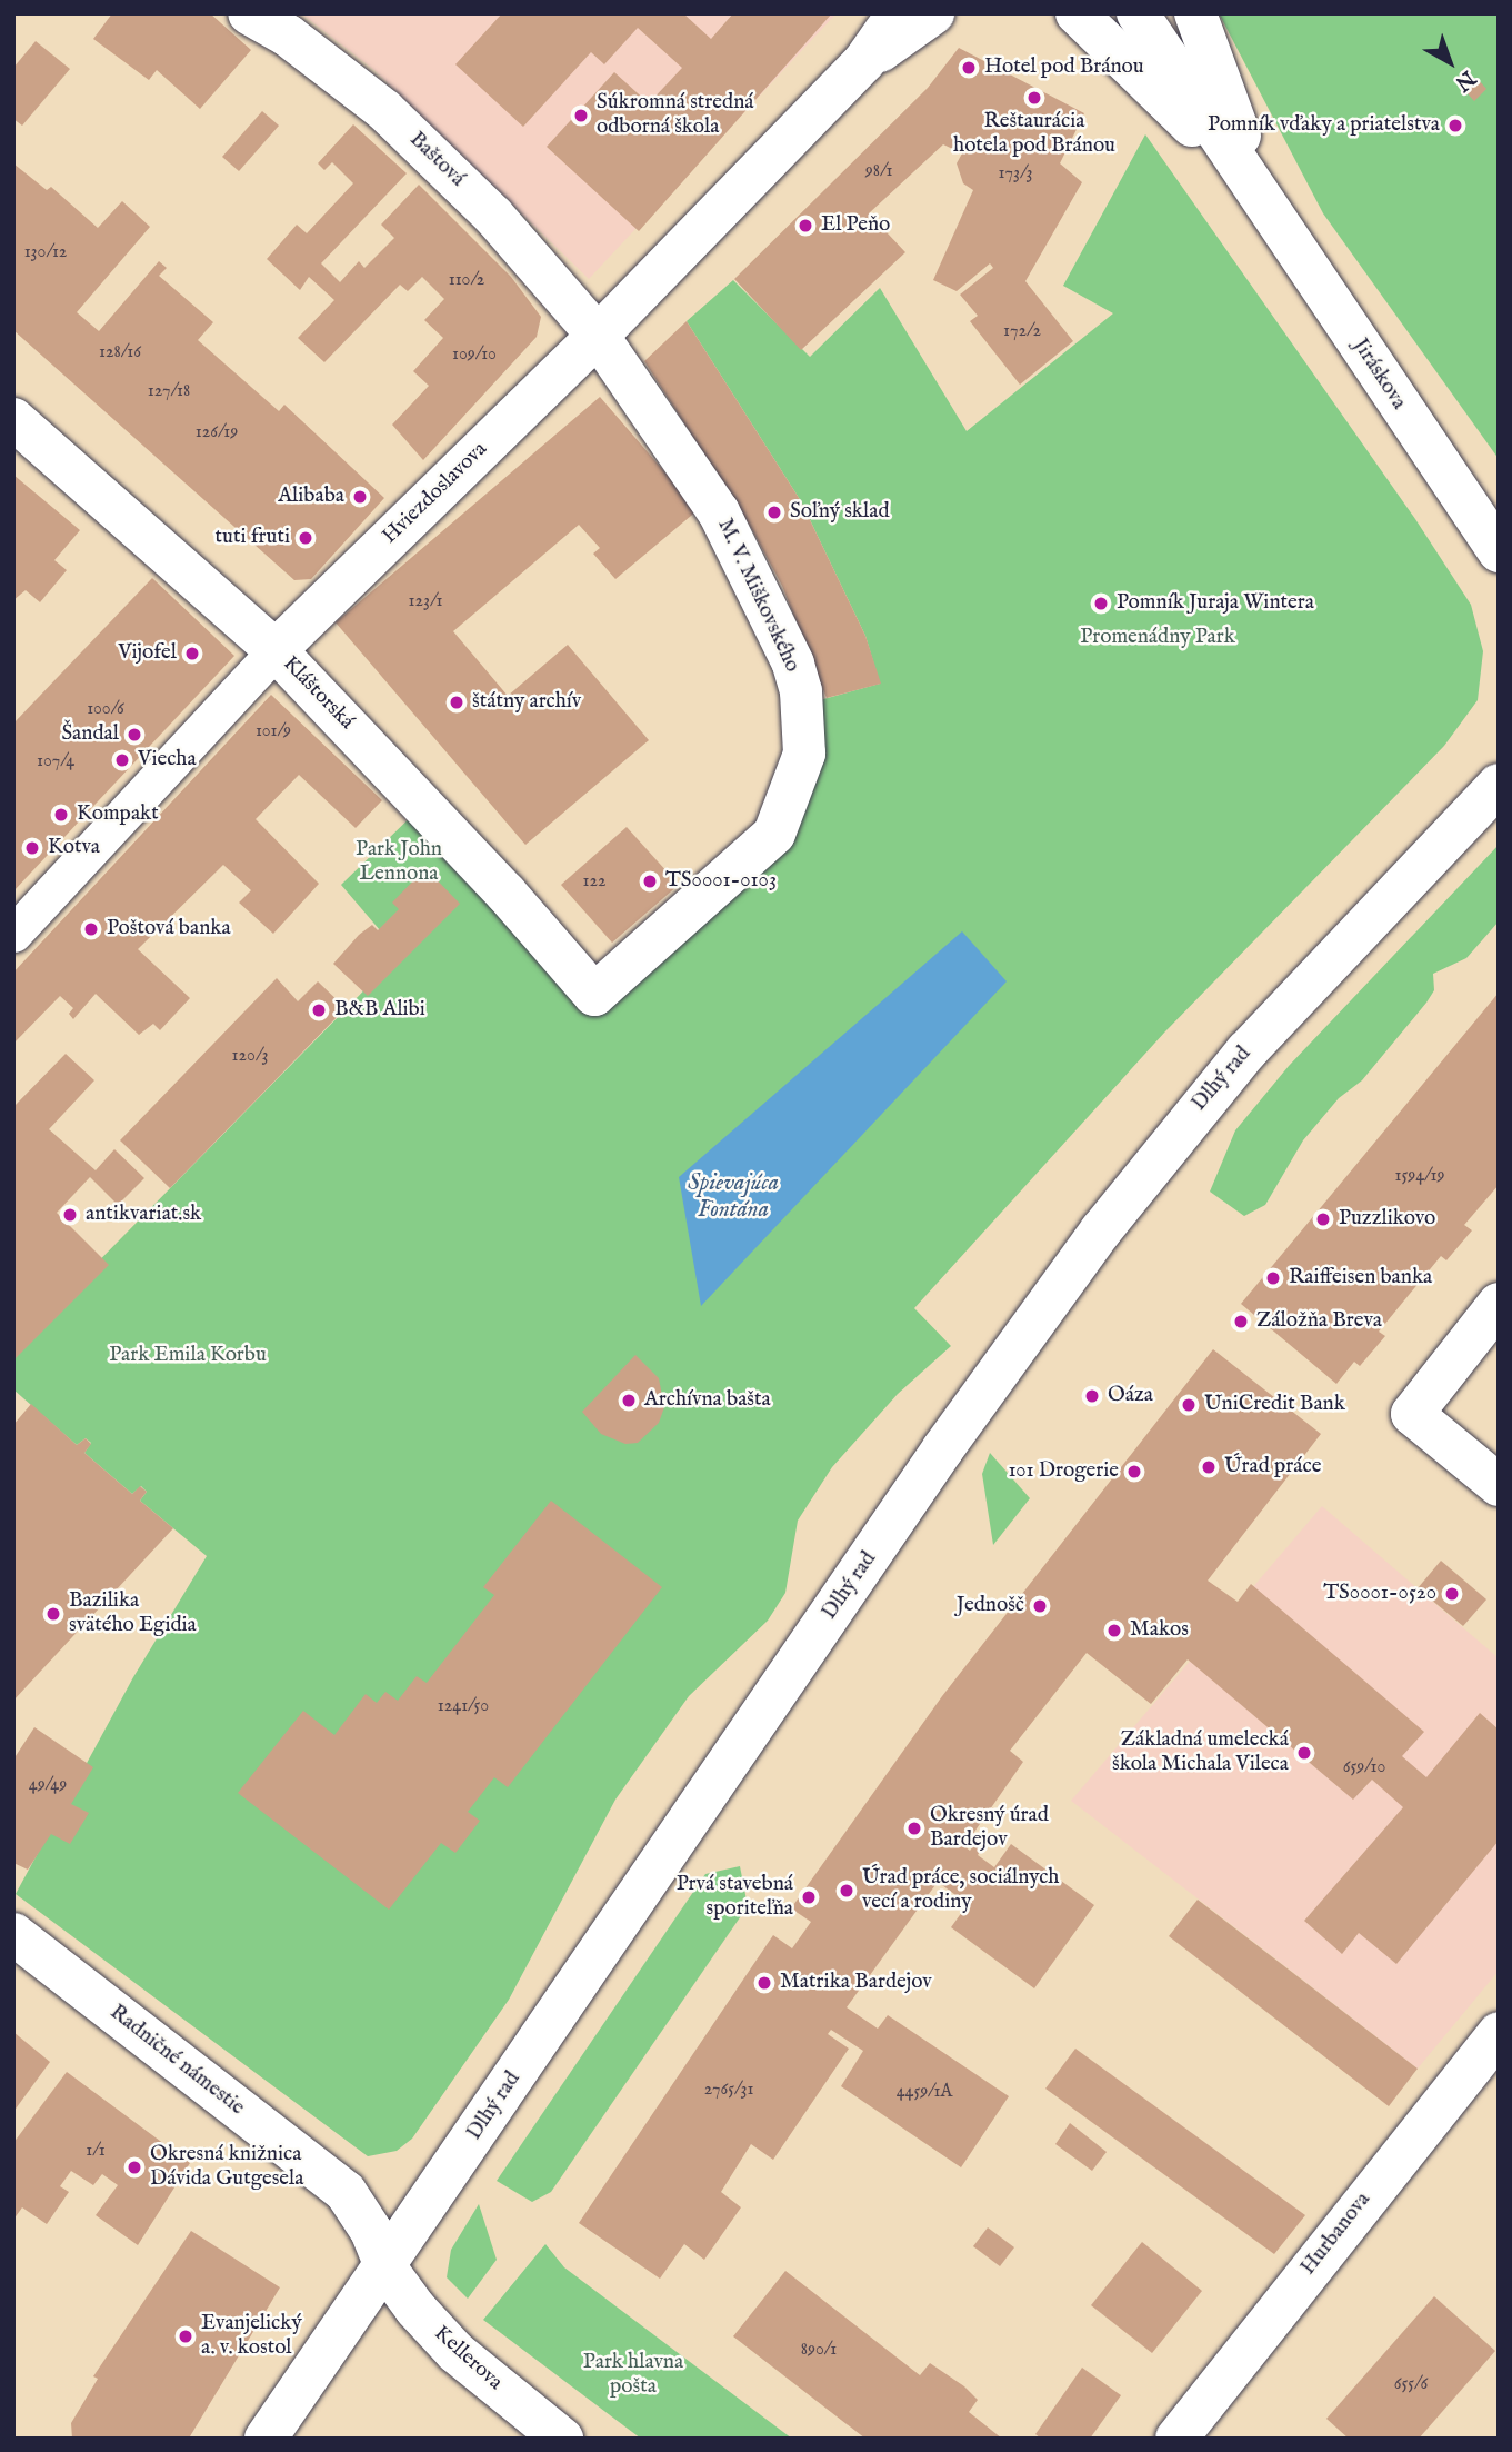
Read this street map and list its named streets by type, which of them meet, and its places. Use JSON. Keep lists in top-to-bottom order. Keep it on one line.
{"streets":{"street":["Baštová","Jiráskova","Hviezdoslavova","M. V. Miškovského","Kláštorská","Dlhý rad","Radničné námestie","Hurbanova","Kellerova"]},"crossings":[["Baštová","Hviezdoslavova"],["Baštová","M. V. Miškovského"],["Hviezdoslavova","M. V. Miškovského"],["Hviezdoslavova","Kláštorská"],["M. V. Miškovského","Kláštorská"],["Dlhý rad","Radničné námestie"],["Dlhý rad","Kellerova"],["Radničné námestie","Kellerova"]],"water":["Spievajúca Fontána"],"parks":["Promenádny Park","Park John Lennona","Park Emila Korbu","Park hlavna pošta"],"places":["Hotel pod Bránou","Reštaurácia hotela pod Bránou","Súkromná stredná odborná škola","Pomník vďaky a priatelstva","El Peňo","Alibaba","Soľný sklad","tuti fruti","Pomník Juraja Wintera","Vijofel","štátny archív","Šandal","Viecha","Kompakt","Kotva","TS0001-0103","Poštová banka","B&B Alibi","antikvariat.sk","Puzzlikovo","Raiffeisen banka","Záložňa Breva","Oáza","Archívna bašta","UniCredit Bank","Úrad práce","101 Drogerie","TS0001-0520","Jednošč","Bazilika svätého Egidia","Makos","Základná umelecká škola Michala Vileca","Okresný úrad Bardejov","Úrad práce, sociálnych vecí a rodiny","Prvá stavebná sporiteľňa","Matrika Bardejov","Okresná knižnica Dávida Gutgesela","Evanjelický a. v. kostol"],"house_numbers":["98/1","173/3","130/12","110/2","172/2","128/16","109/10","127/18","126/19","123/1","100/6","101/9","107/4","122","120/3","1594/19","1241/50","659/10","49/49","2765/31","4459/1A","1/1","890/1","655/6"],"north":"bottom right"}
